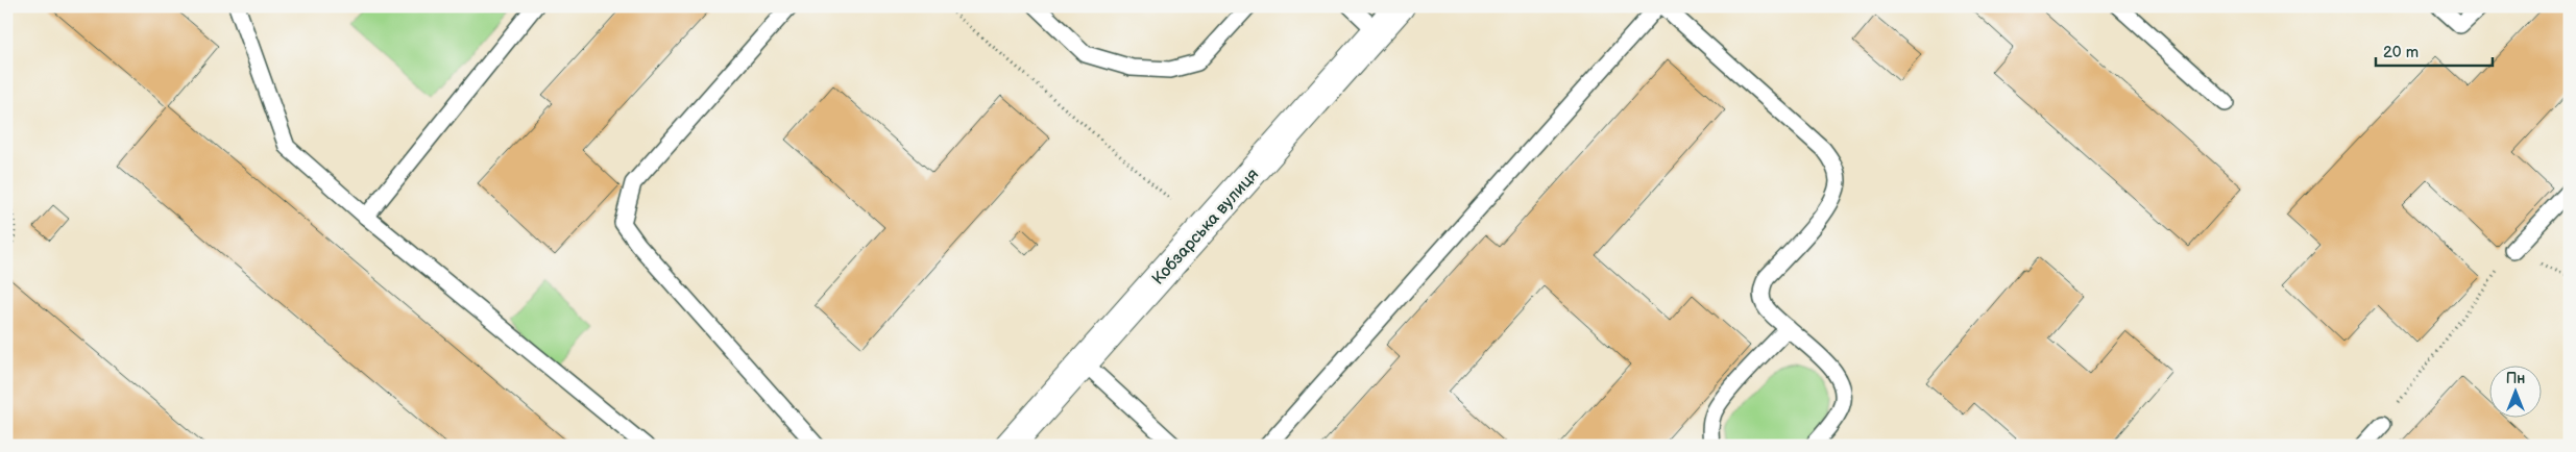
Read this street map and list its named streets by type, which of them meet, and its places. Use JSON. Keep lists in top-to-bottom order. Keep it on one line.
{"streets":{"street":["Кобзарська вулиця"]},"scale_bar":"20 m","north":"top"}
